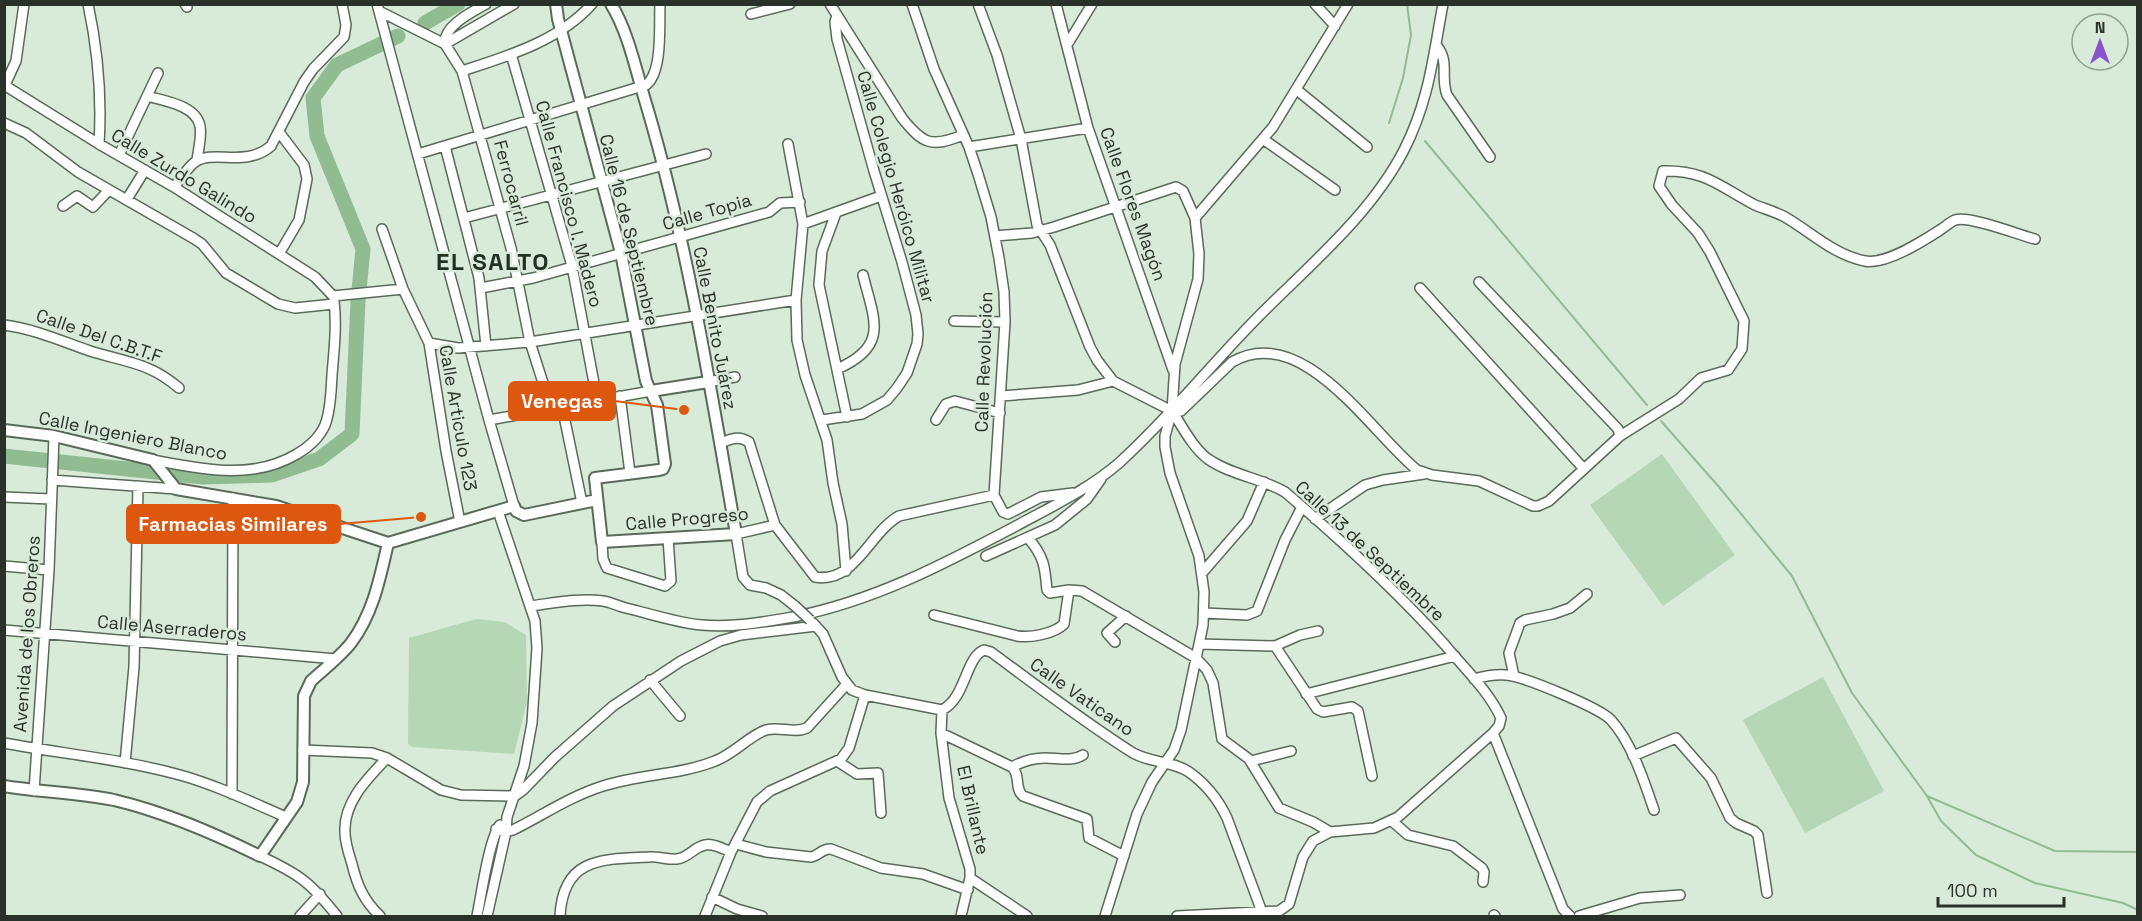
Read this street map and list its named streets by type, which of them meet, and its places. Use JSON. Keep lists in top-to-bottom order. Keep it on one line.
{"streets":{"street":["Calle Zurdo Galindo","Ferrocarril","Calle Colegio Heróico Militar","Calle Francisco I. Madero","Calle Flores Magón","Calle Topia","Calle 16 de Septiembre","Calle Benito Juárez","Calle Del C.B.T.F","Calle Revolución","Calle Articulo 123","Calle Ingeniero Blanco","Calle Progreso","Calle 13 de Septiembre","Calle Aserraderos","Avenida de los Obreros","Calle Vaticano","El Brillante"]},"crossings":[["Calle Zurdo Galindo","Calle Ingeniero Blanco"],["Ferrocarril","Calle Topia"],["Calle Francisco I. Madero","Calle Topia"],["Calle Topia","Calle 16 de Septiembre"],["Calle Topia","Calle Benito Juárez"],["Calle Benito Juárez","Calle Progreso"],["Calle Ingeniero Blanco","Avenida de los Obreros"],["Calle Aserraderos","Avenida de los Obreros"],["Calle Vaticano","El Brillante"]],"districts":["EL SALTO"],"places":["Venegas","Farmacias Similares"],"scale_bar":"100 m","north":"top"}
